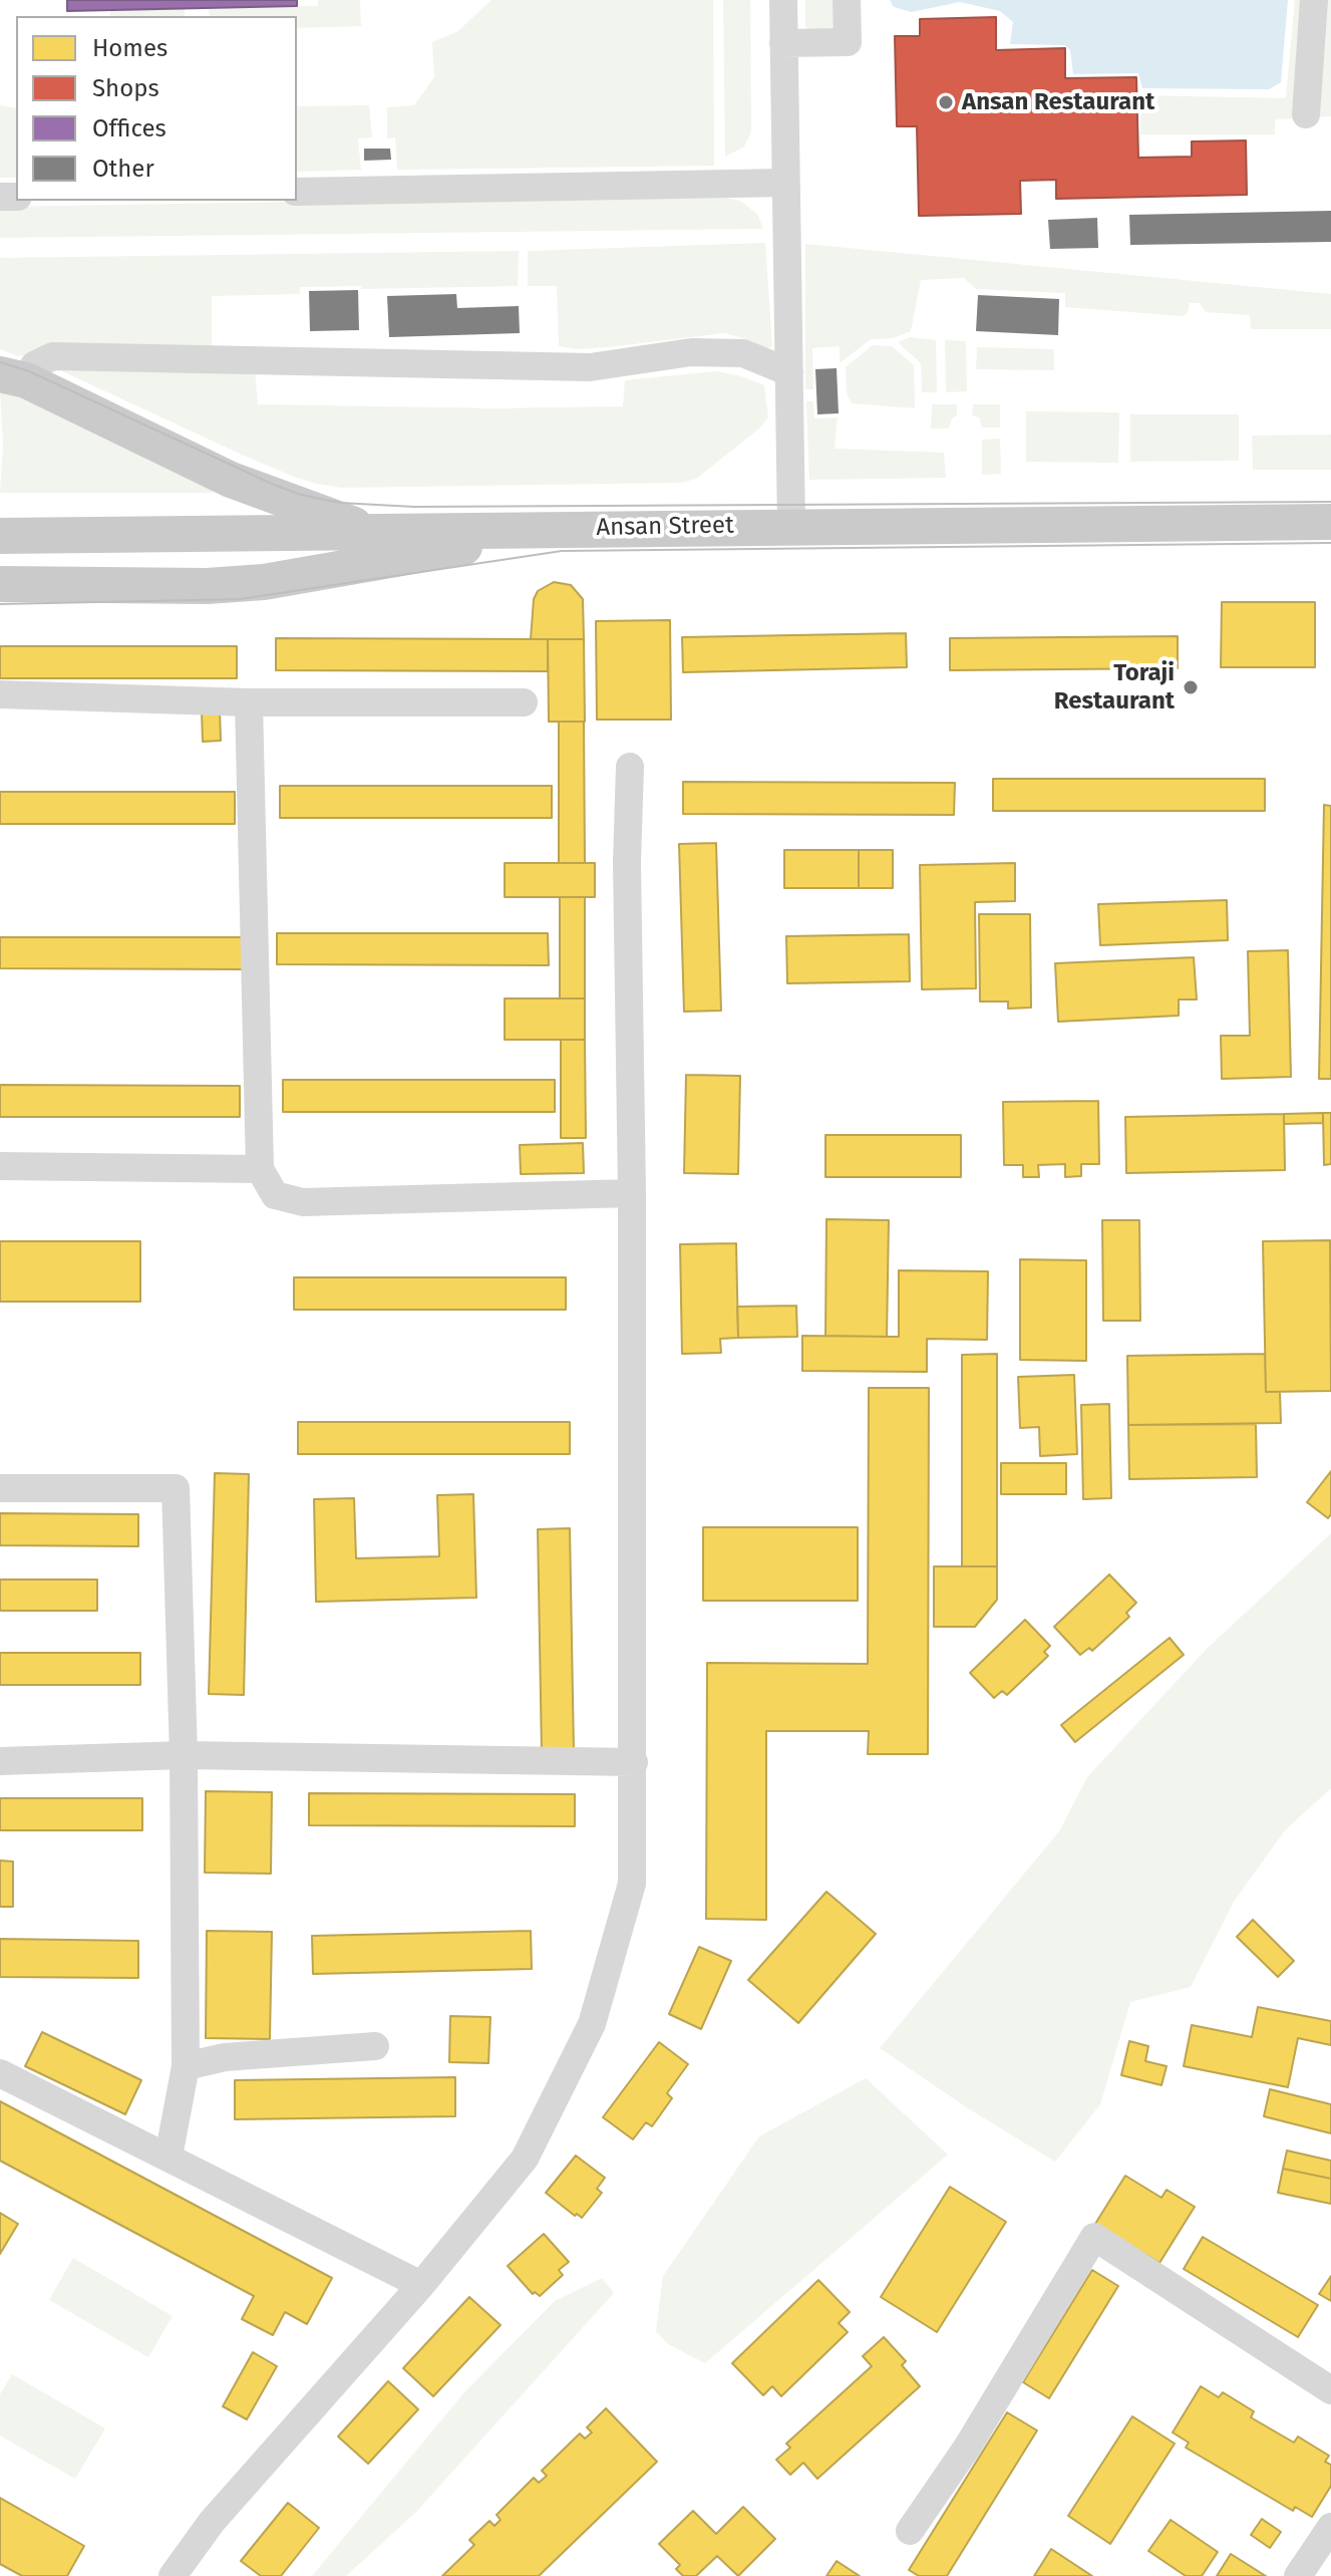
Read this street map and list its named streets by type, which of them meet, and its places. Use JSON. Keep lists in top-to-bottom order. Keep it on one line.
{"streets":{"main road":["Ansan Street"]},"places":["Ansan Restaurant","Toraji Restaurant"],"legend":["Homes","Shops","Offices","Other"]}
